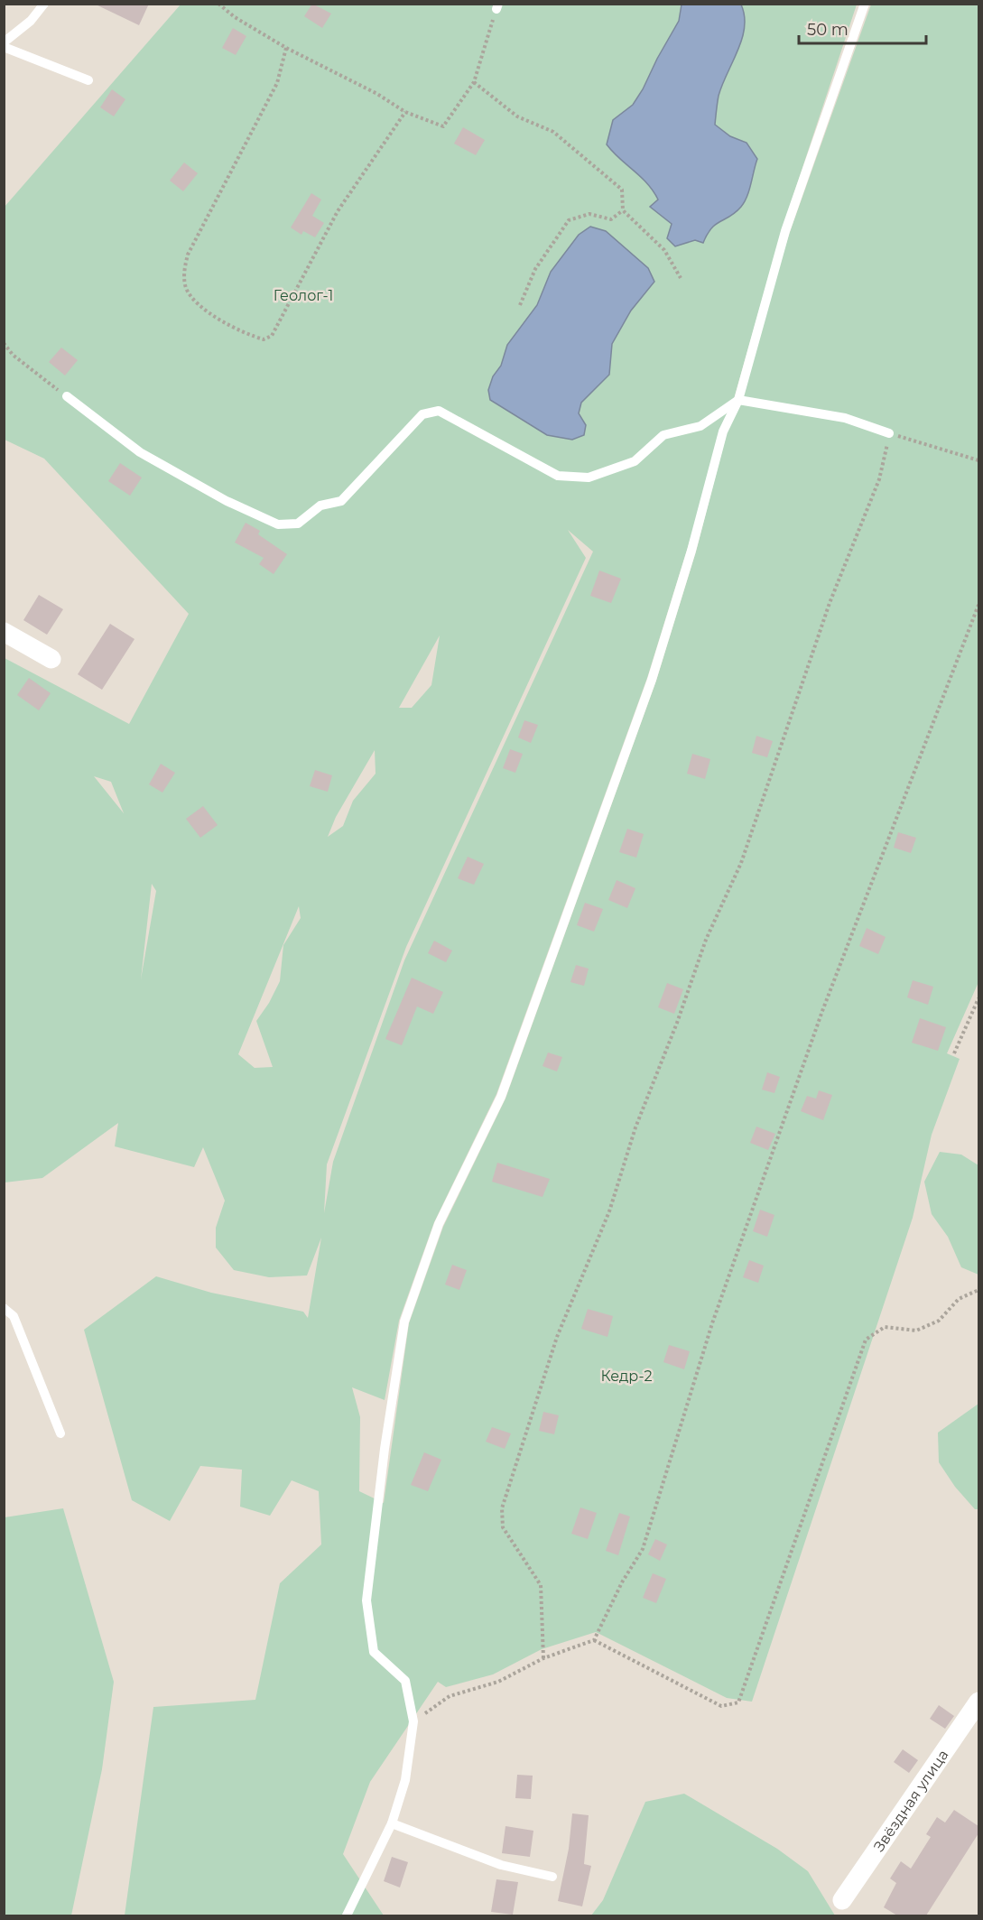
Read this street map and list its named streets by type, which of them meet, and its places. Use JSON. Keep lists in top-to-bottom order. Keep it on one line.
{"streets":{"street":["Звёздная улица"]},"parks":["Геолог-1","Кедр-2"],"scale_bar":"50 m"}
